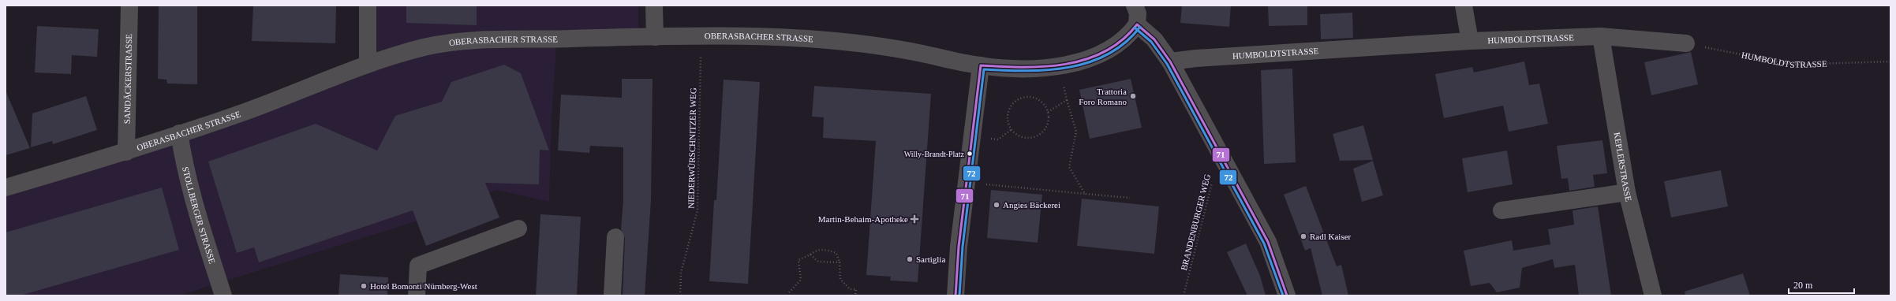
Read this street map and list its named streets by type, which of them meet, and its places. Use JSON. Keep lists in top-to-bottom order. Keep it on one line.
{"streets":{"street":["OBERASBACHER STRASSE","HUMBOLDTSTRASSE","SANDÄCKERSTRASSE","KEPLERSTRASSE","STOLLBERGER STRASSE"],"path":["NIEDERWÜRSCHNITZER WEG","BRANDENBURGER WEG"]},"crossings":[["OBERASBACHER STRASSE","SANDÄCKERSTRASSE"],["OBERASBACHER STRASSE","NIEDERWÜRSCHNITZER WEG"],["OBERASBACHER STRASSE","STOLLBERGER STRASSE"],["HUMBOLDTSTRASSE","KEPLERSTRASSE"]],"places":{"other":["Trattoria Foro Romano","Willy-Brandt-Platz","Angies Bäckerei","Radl Kaiser","Sartiglia","Hotel Bomonti Nürnberg-West"],"health":["Martin-Behaim-Apotheke"]},"lines":["transit line 71","transit line 72"],"scale_bar":"20 m"}
